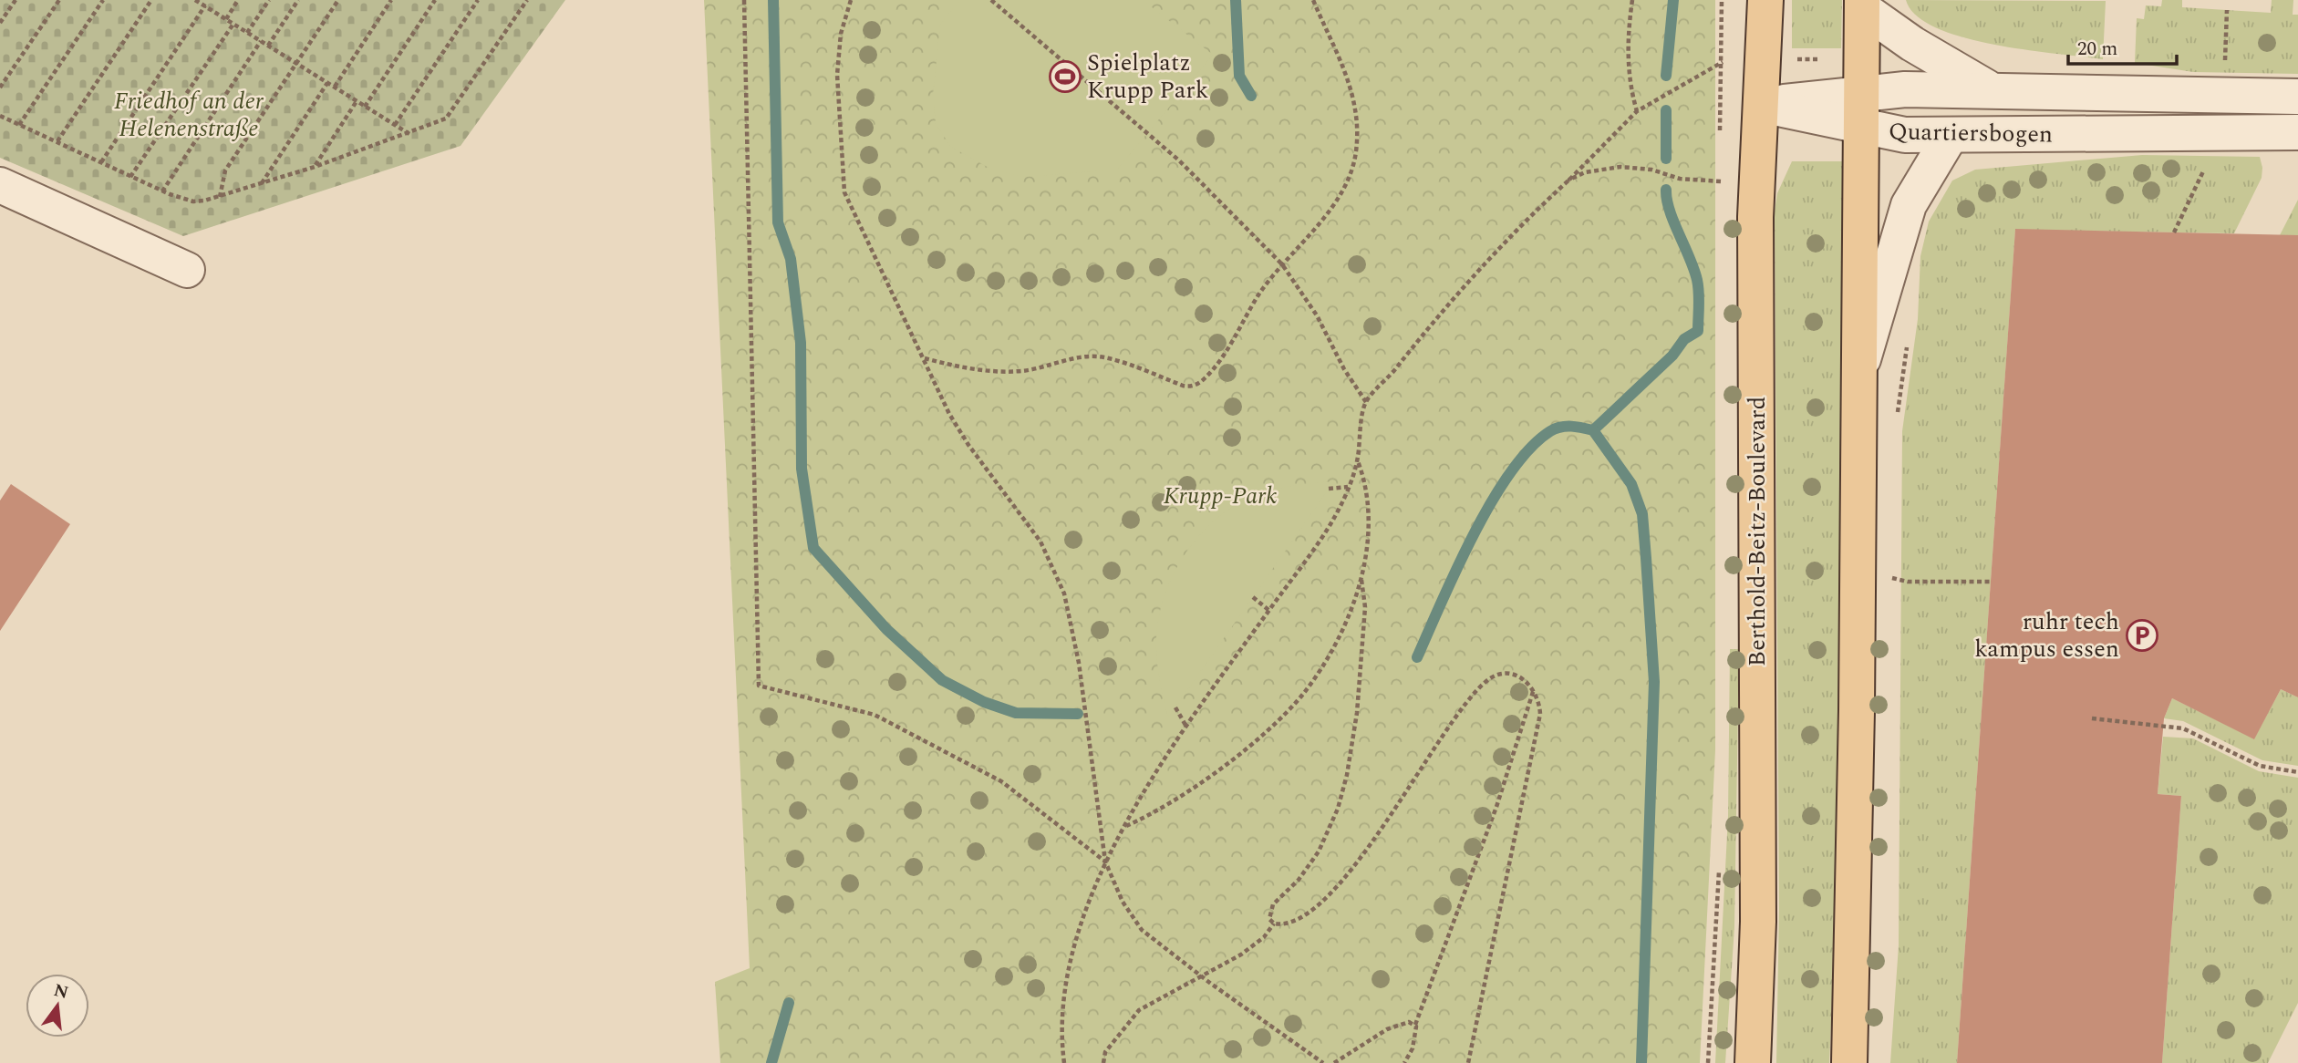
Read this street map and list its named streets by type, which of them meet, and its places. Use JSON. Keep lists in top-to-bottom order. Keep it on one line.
{"streets":{"main road":["Berthold-Beitz-Boulevard"],"street":["Quartiersbogen"]},"crossings":[["Quartiersbogen","Berthold-Beitz-Boulevard"]],"parks":["Friedhof an der Helenenstraße","Krupp-Park"],"places":{"sports":["Spielplatz Krupp Park"],"parking":["ruhr tech kampus essen"]},"scale_bar":"20 m","north":"top"}
